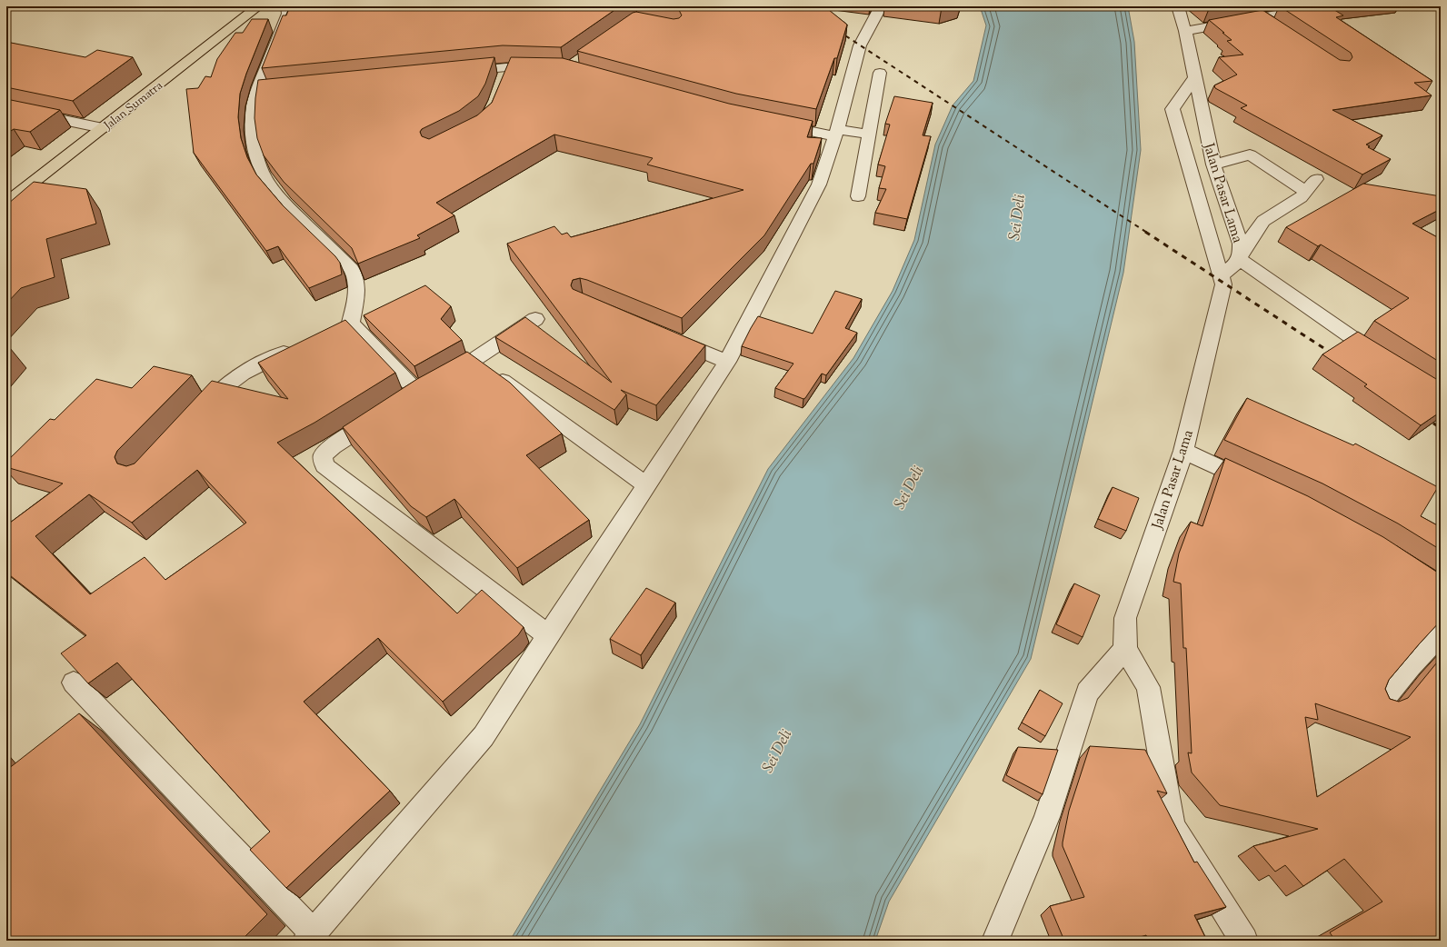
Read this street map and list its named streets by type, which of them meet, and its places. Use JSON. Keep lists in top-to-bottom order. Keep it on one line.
{"streets":{"highway":["Jalan Sumatra"],"street":["Jalan Pasar Lama"]},"water":["Sei Deli"]}
